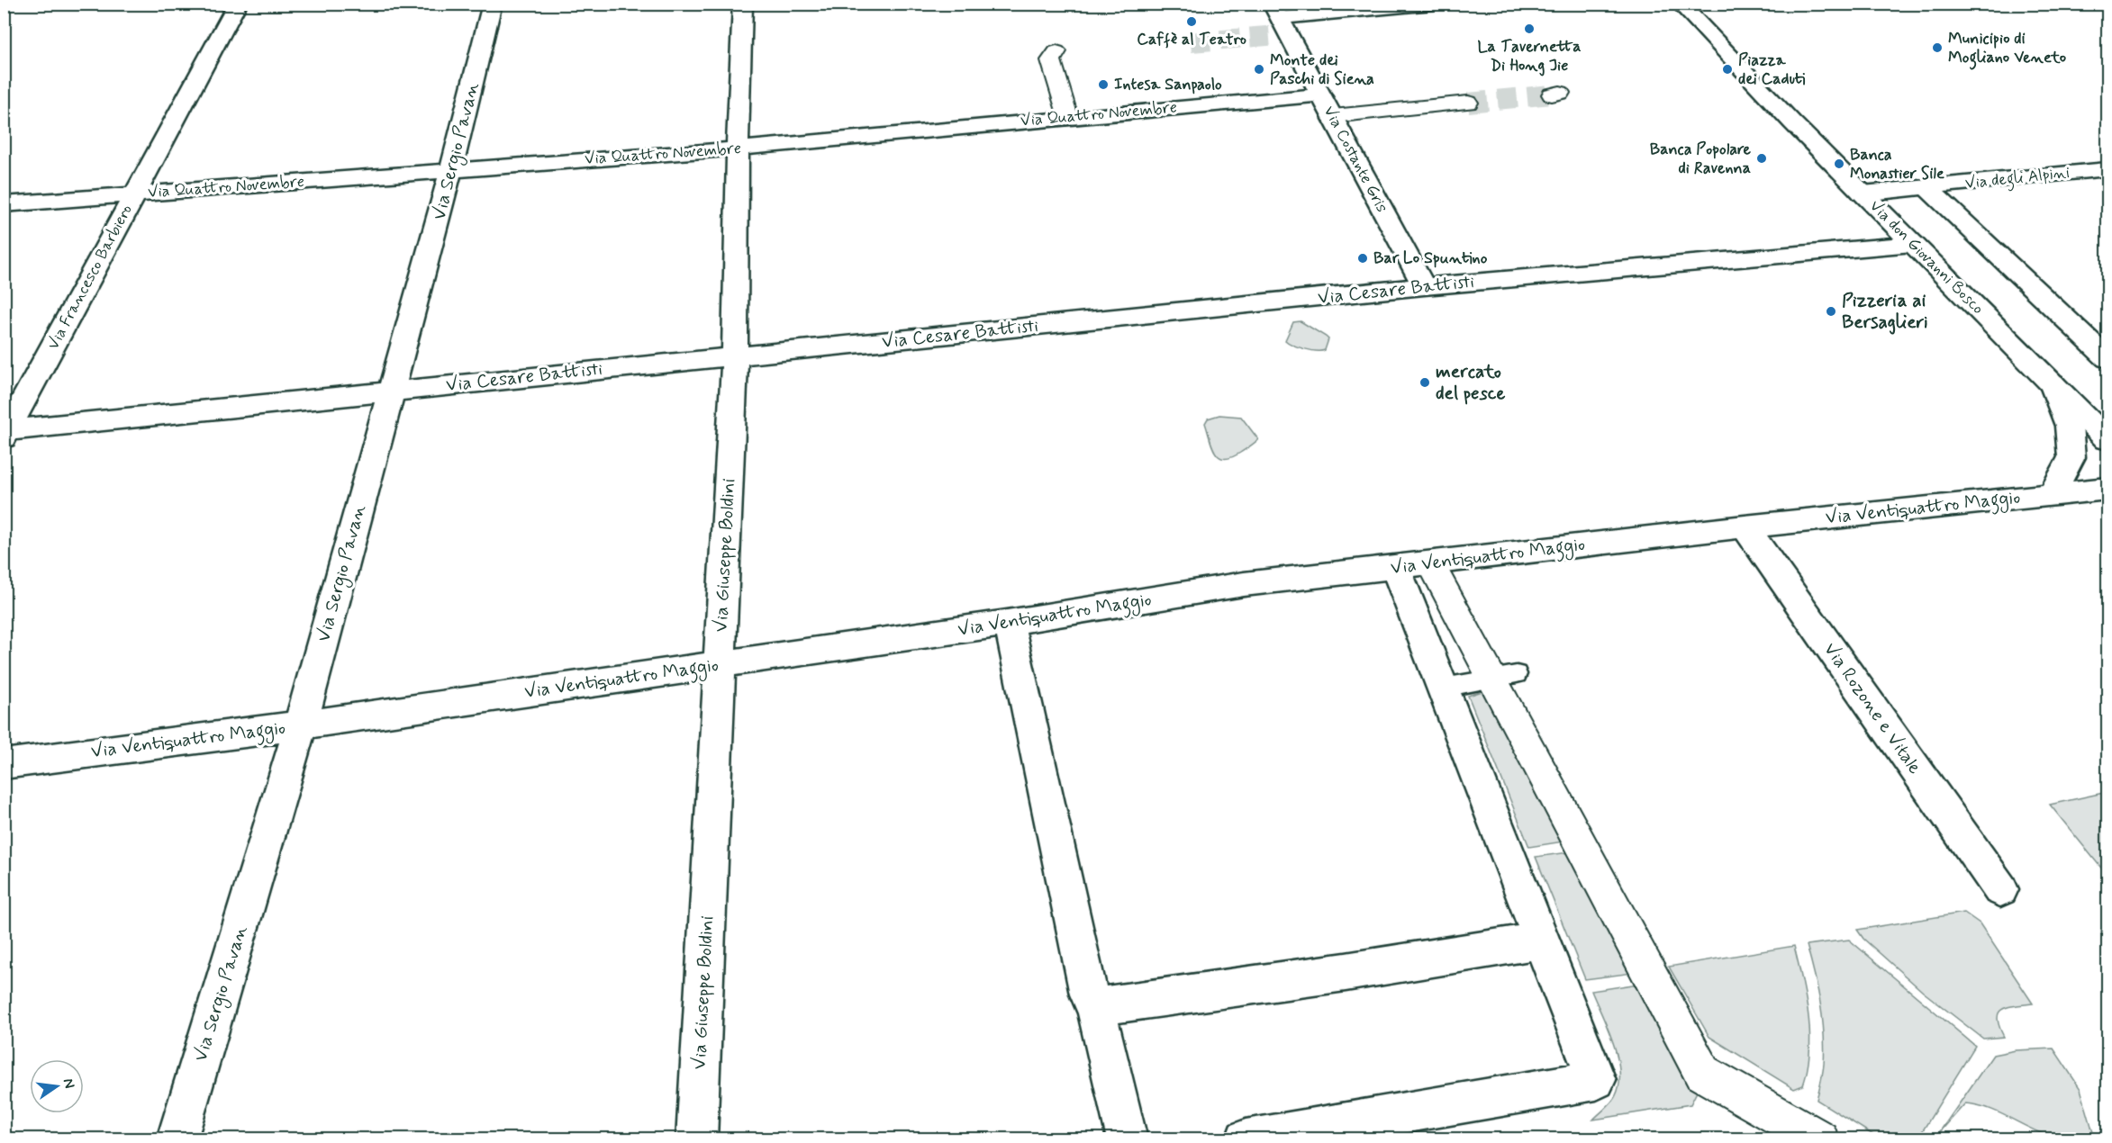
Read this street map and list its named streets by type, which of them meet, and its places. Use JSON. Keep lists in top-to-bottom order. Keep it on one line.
{"streets":{"street":["Via Quattro Novembre","Via Sergio Pavan","Via Costante Gris","Via degli Alpini","Via don Giovanni Bosco","Via Francesco Barbiero","Via Cesare Battisti","Via Ventiquattro Maggio","Via Giuseppe Boldini","Via Rozone e Vitale"]},"crossings":[["Via Quattro Novembre","Via Sergio Pavan"],["Via Quattro Novembre","Via Costante Gris"],["Via Quattro Novembre","Via Francesco Barbiero"],["Via Quattro Novembre","Via Giuseppe Boldini"],["Via Sergio Pavan","Via Cesare Battisti"],["Via Sergio Pavan","Via Ventiquattro Maggio"],["Via Costante Gris","Via Cesare Battisti"],["Via degli Alpini","Via don Giovanni Bosco"],["Via don Giovanni Bosco","Via Cesare Battisti"],["Via Francesco Barbiero","Via Cesare Battisti"],["Via Cesare Battisti","Via Giuseppe Boldini"],["Via Ventiquattro Maggio","Via Giuseppe Boldini"],["Via Ventiquattro Maggio","Via Rozone e Vitale"]],"places":["Caffè al Teatro","La Tavernetta Di Hong Jie","Municipio di Mogliano Veneto","Monte dei Paschi di Siena","Piazza dei Caduti","Intesa Sanpaolo","Banca Popolare di Ravenna","Banca Monastier Sile","Bar Lo Spuntino","Pizzeria ai Bersaglieri","mercato del pesce"],"north":"right"}
